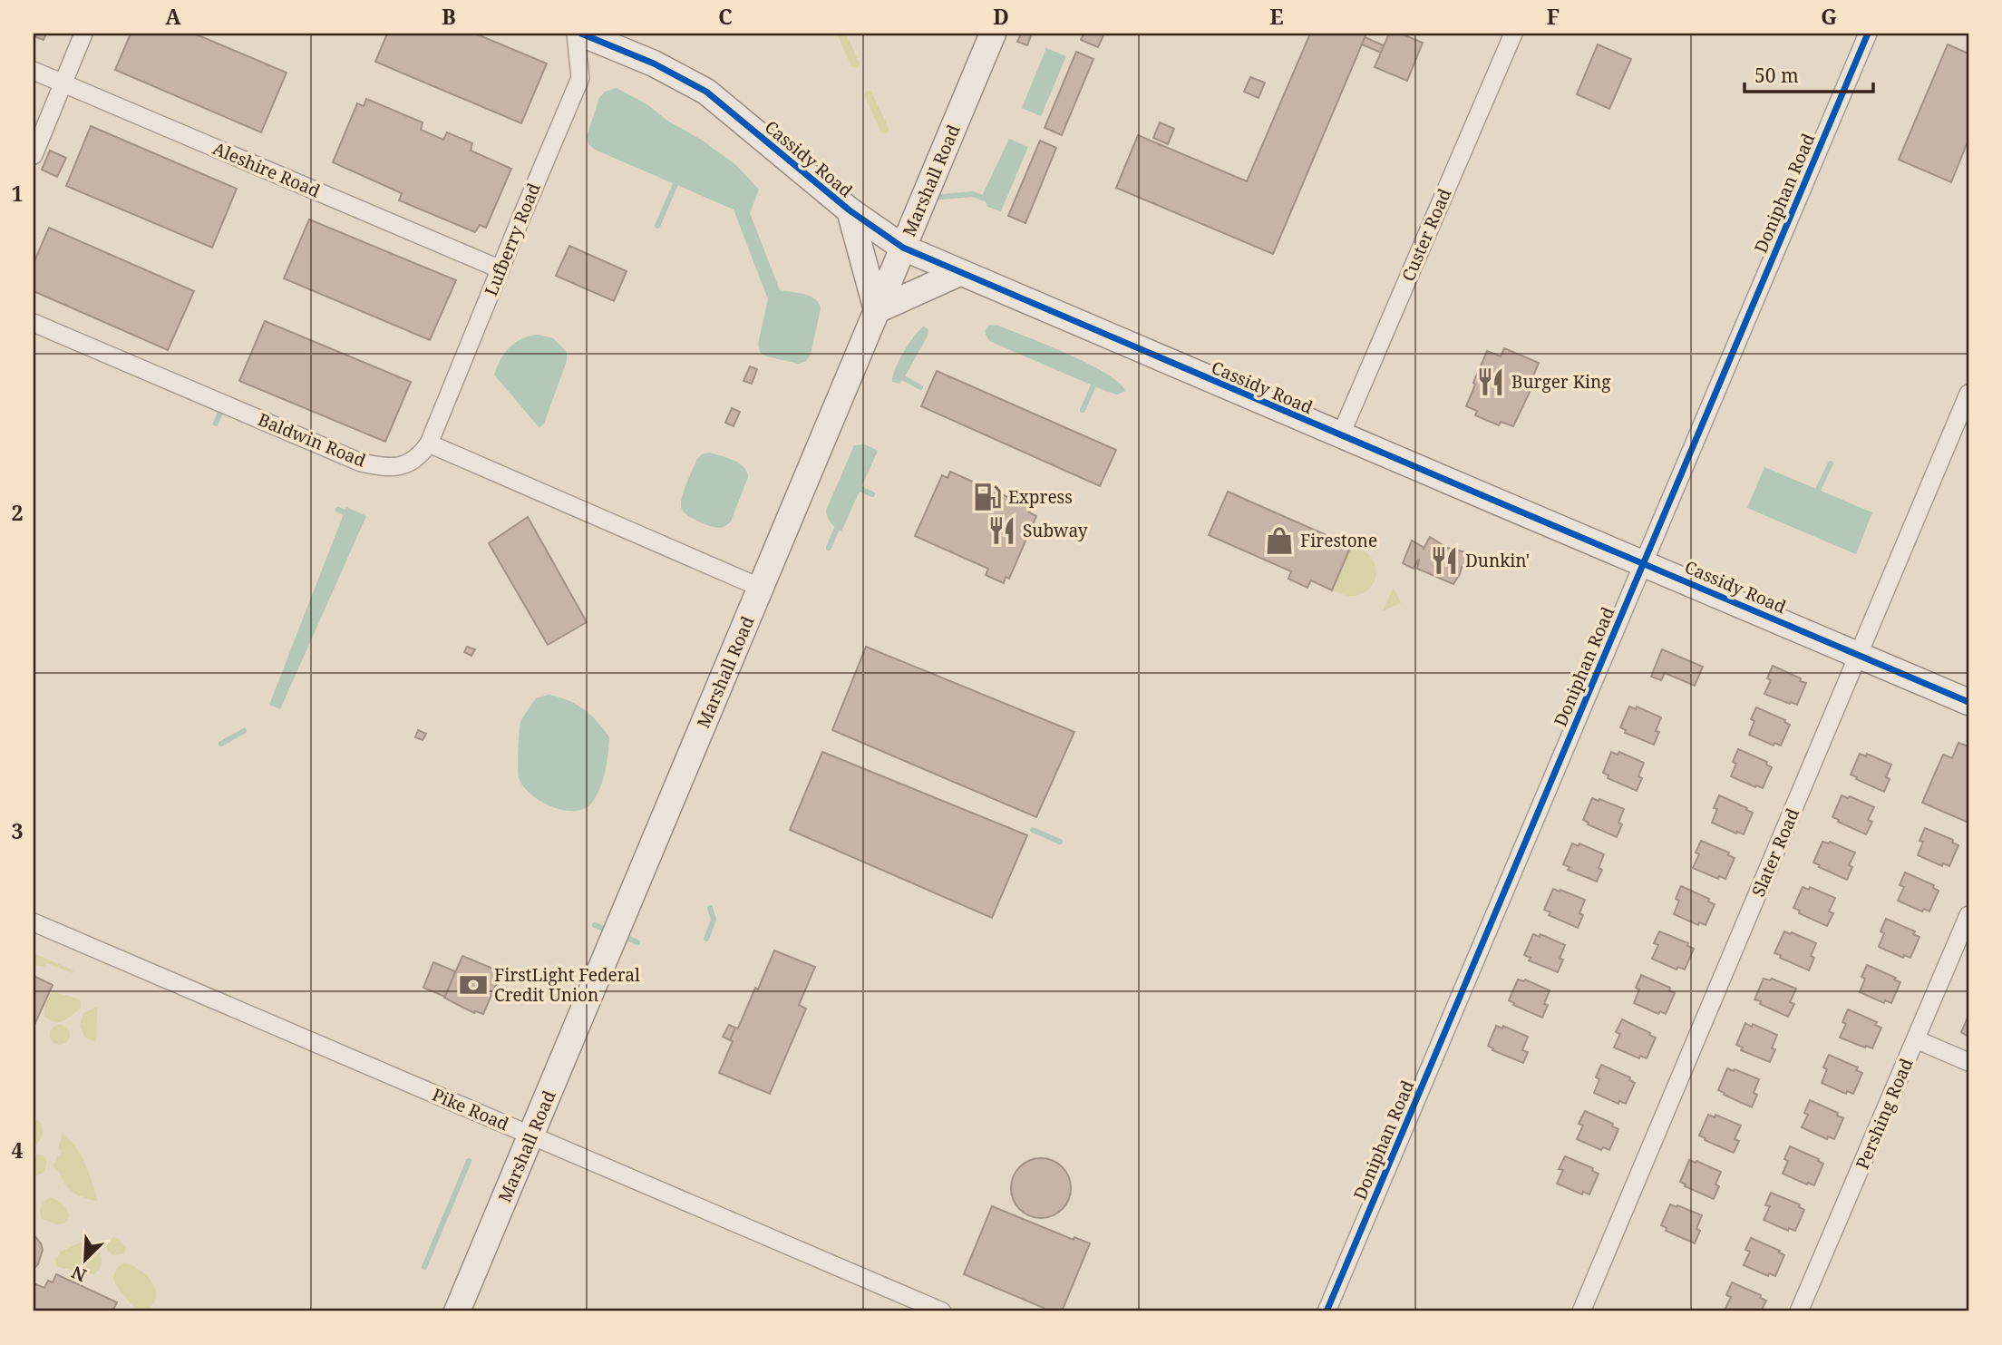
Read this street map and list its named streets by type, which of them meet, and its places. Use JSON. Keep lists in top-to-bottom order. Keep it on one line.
{"streets":{"street":["Cassidy Road","Aleshire Road","Marshall Road","Doniphan Road","Custer Road","Lufberry Road","Baldwin Road","Slater Road","Pike Road","Pershing Road"]},"crossings":[["Cassidy Road","Marshall Road"],["Cassidy Road","Doniphan Road"],["Cassidy Road","Custer Road"],["Cassidy Road","Slater Road"],["Aleshire Road","Lufberry Road"],["Marshall Road","Pike Road"],["Lufberry Road","Baldwin Road"]],"places":{"restaurant":["Burger King","Subway","Dunkin'"],"fuel station":["Express"],"shop":["Firestone"],"bank":["FirstLight Federal Credit Union"]},"scale_bar":"50 m","north":"bottom left","grid":{"columns":["A","B","C","D","E","F","G"],"rows":["1","2","3","4"]}}
